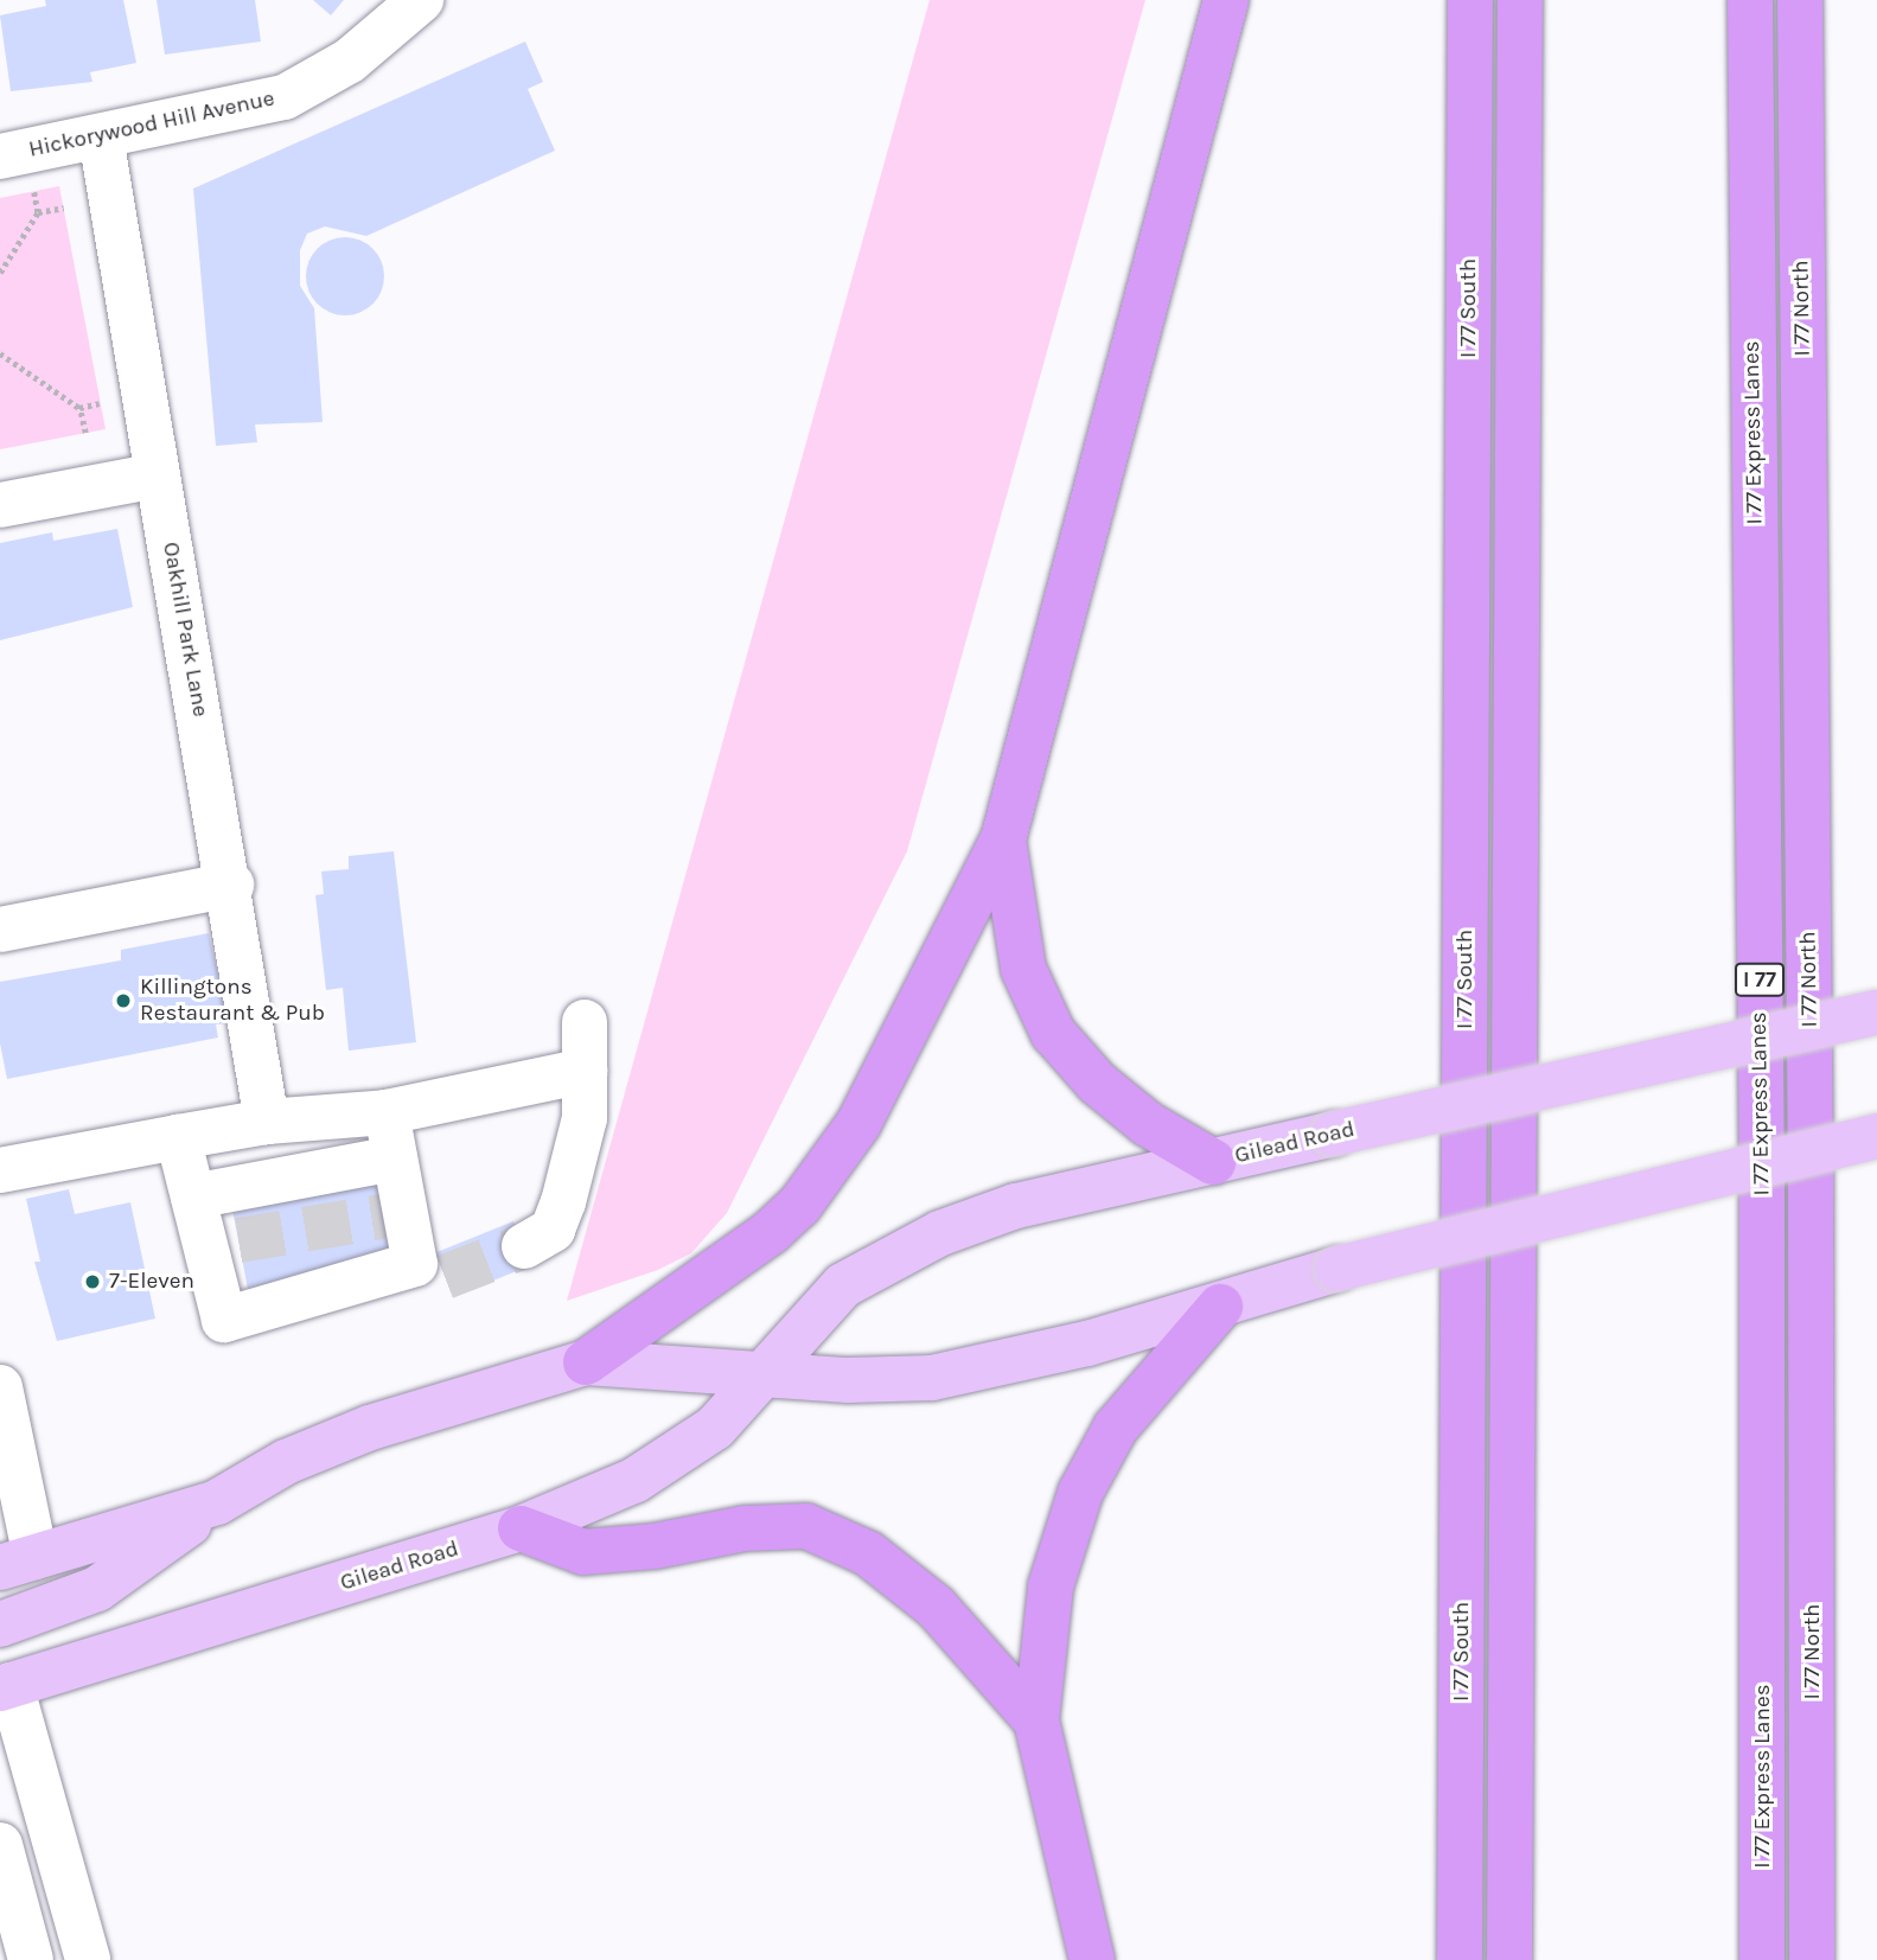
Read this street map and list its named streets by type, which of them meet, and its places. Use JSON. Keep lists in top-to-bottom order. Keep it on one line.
{"streets":{"highway":["I 77 South","I 77 North","I 77 Express Lanes","I 77"],"main road":["Gilead Road"],"street":["Hickorywood Hill Avenue","Oakhill Park Lane"]},"crossings":[["Hickorywood Hill Avenue","Oakhill Park Lane"]],"places":["Killingtons Restaurant & Pub","7-Eleven"]}
